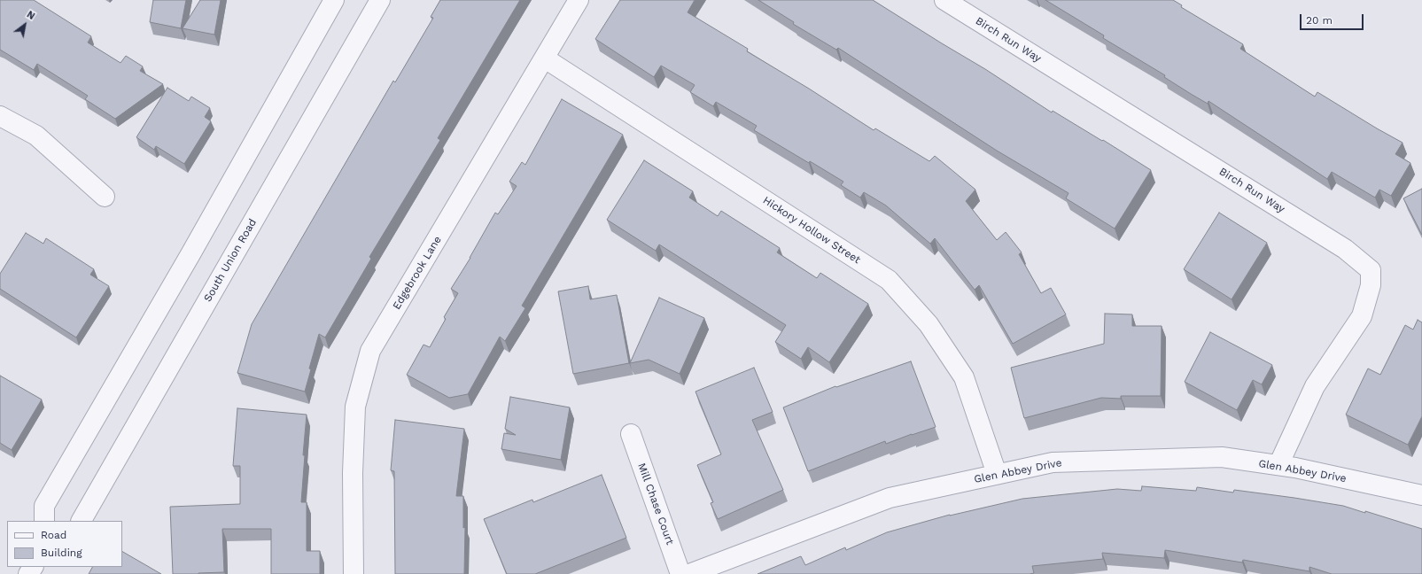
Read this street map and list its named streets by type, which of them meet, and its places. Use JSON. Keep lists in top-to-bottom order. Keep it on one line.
{"streets":{"street":["Birch Run Way","Hickory Hollow Street","South Union Road","Edgebrook Lane","Glen Abbey Drive","Mill Chase Court"]},"crossings":[["Birch Run Way","Glen Abbey Drive"],["Hickory Hollow Street","Edgebrook Lane"],["Hickory Hollow Street","Glen Abbey Drive"]],"legend":["Road","Building"],"scale_bar":"20 m","north":"top right"}
